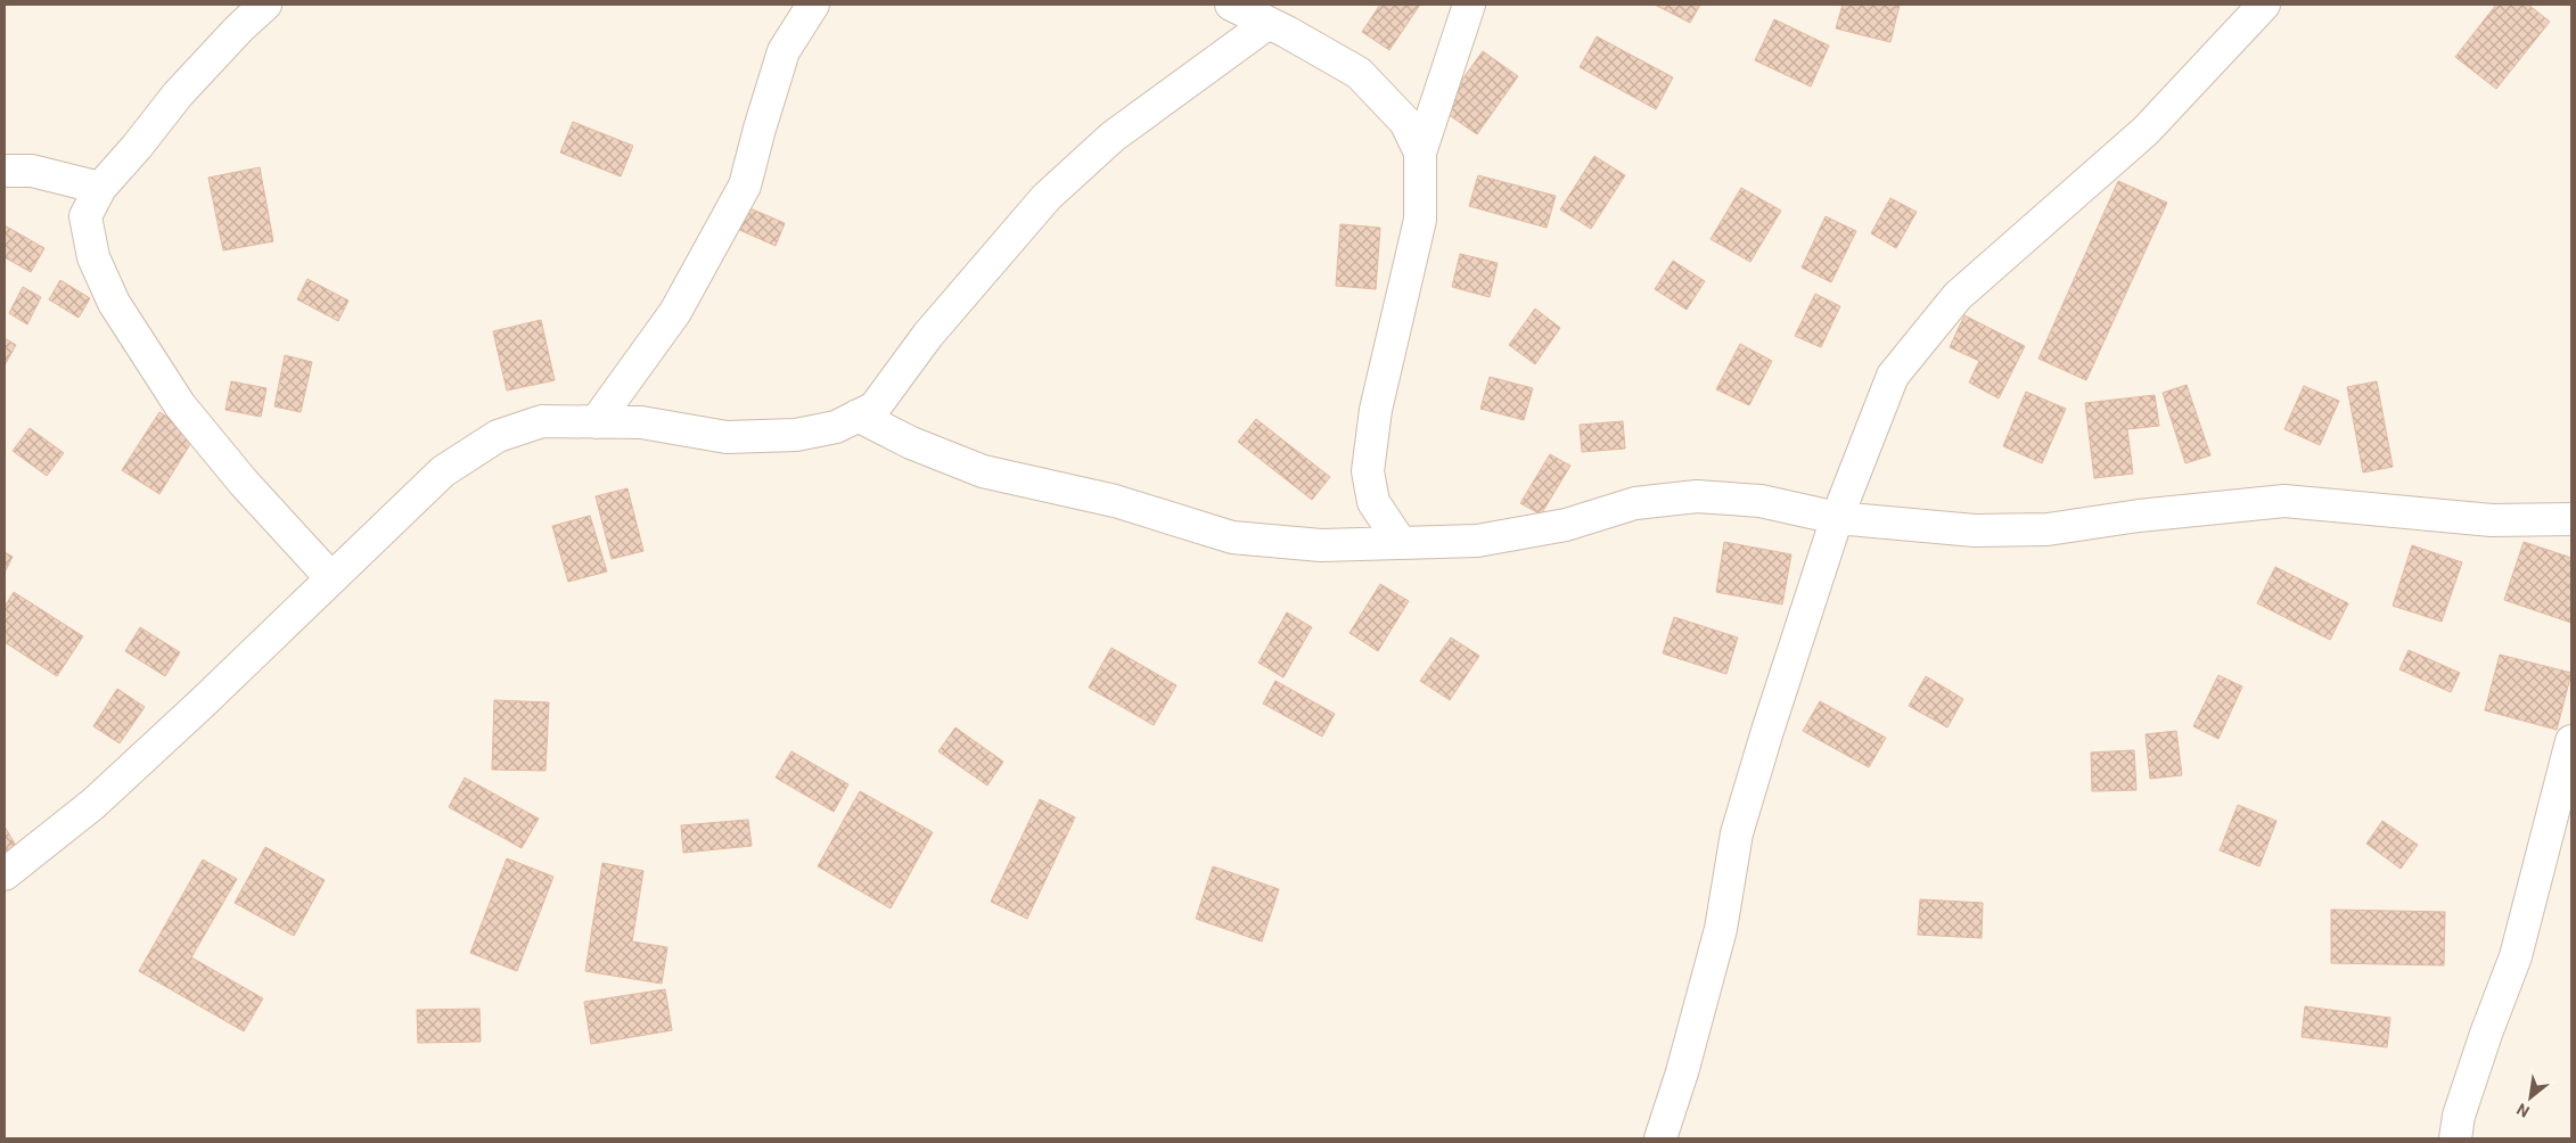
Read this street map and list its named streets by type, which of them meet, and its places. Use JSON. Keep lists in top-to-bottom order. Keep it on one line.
{"north":"bottom left"}
